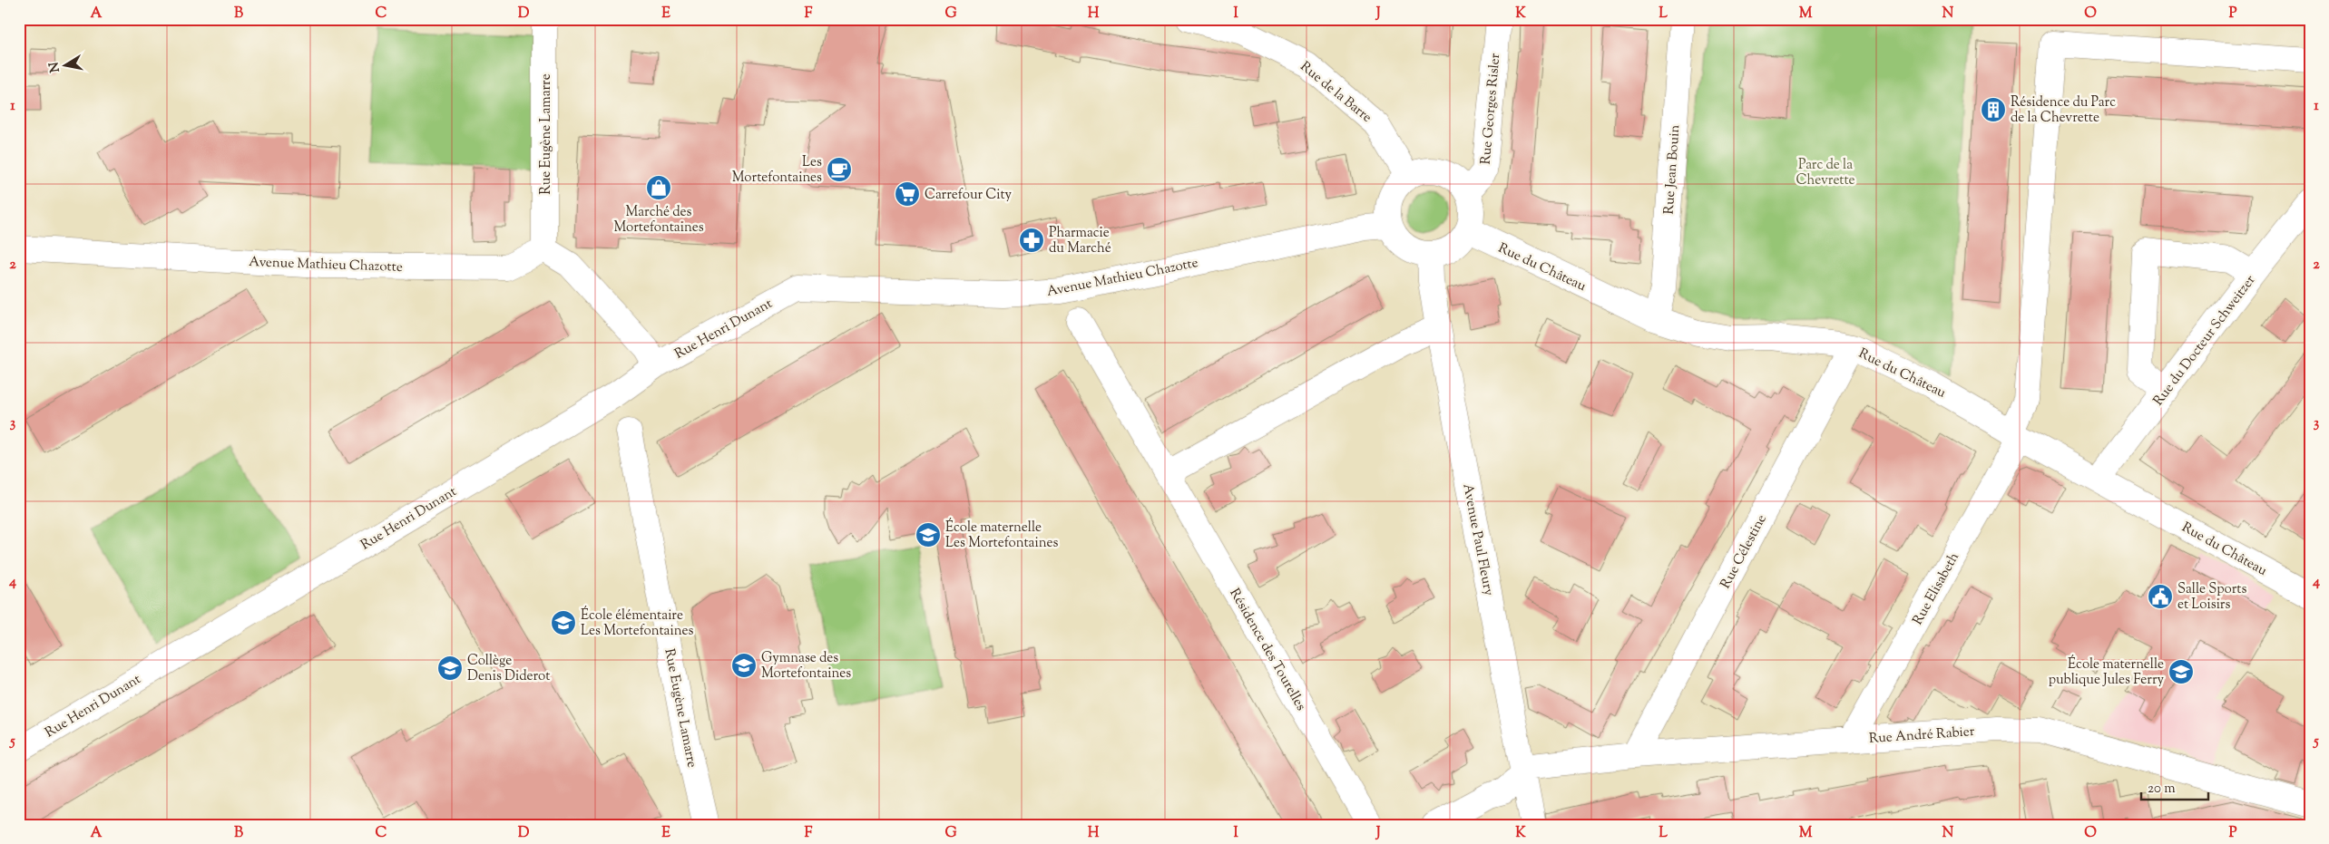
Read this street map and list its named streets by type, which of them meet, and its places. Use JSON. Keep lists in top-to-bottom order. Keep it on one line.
{"streets":{"street":["Rue de la Barre","Rue Georges Risler","Rue Eugène Lamarre","Rue Jean Bouin","Avenue Mathieu Chazotte","Rue du Château","Rue Henri Dunant","Rue du Docteur Schweitzer","Avenue Paul Fleury","Rue Célestine","Rue Elisabeth","Résidence des Tourelles","Rue André Rabier"]},"crossings":[["Rue de la Barre","Rue Georges Risler"],["Rue de la Barre","Avenue Mathieu Chazotte"],["Rue de la Barre","Rue du Château"],["Rue de la Barre","Avenue Paul Fleury"],["Rue Georges Risler","Avenue Mathieu Chazotte"],["Rue Georges Risler","Rue du Château"],["Rue Georges Risler","Avenue Paul Fleury"],["Rue Eugène Lamarre","Avenue Mathieu Chazotte"],["Rue Jean Bouin","Rue du Château"],["Avenue Mathieu Chazotte","Rue du Château"],["Avenue Mathieu Chazotte","Rue Henri Dunant"],["Avenue Mathieu Chazotte","Avenue Paul Fleury"],["Rue du Château","Rue du Docteur Schweitzer"],["Rue du Château","Avenue Paul Fleury"],["Rue du Château","Rue Célestine"],["Rue du Château","Rue Elisabeth"],["Avenue Paul Fleury","Rue André Rabier"],["Rue Célestine","Rue André Rabier"],["Rue Elisabeth","Rue André Rabier"]],"parks":["Parc de la Chevrette"],"places":{"building":["Résidence du Parc de la Chevrette"],"cafe":["Les Mortefontaines"],"shop":["Marché des Mortefontaines"],"supermarket":["Carrefour City"],"pharmacy":["Pharmacie du Marché"],"school or university":["École maternelle Les Mortefontaines","École élémentaire Les Mortefontaines","Gymnase des Mortefontaines","Collège Denis Diderot","École maternelle publique Jules Ferry"],"public building":["Salle Sports et Loisirs"]},"scale_bar":"20 m","north":"left","grid":{"columns":["A","B","C","D","E","F","G","H","I","J","K","L","M","N","O","P"],"rows":["1","2","3","4","5"]}}
